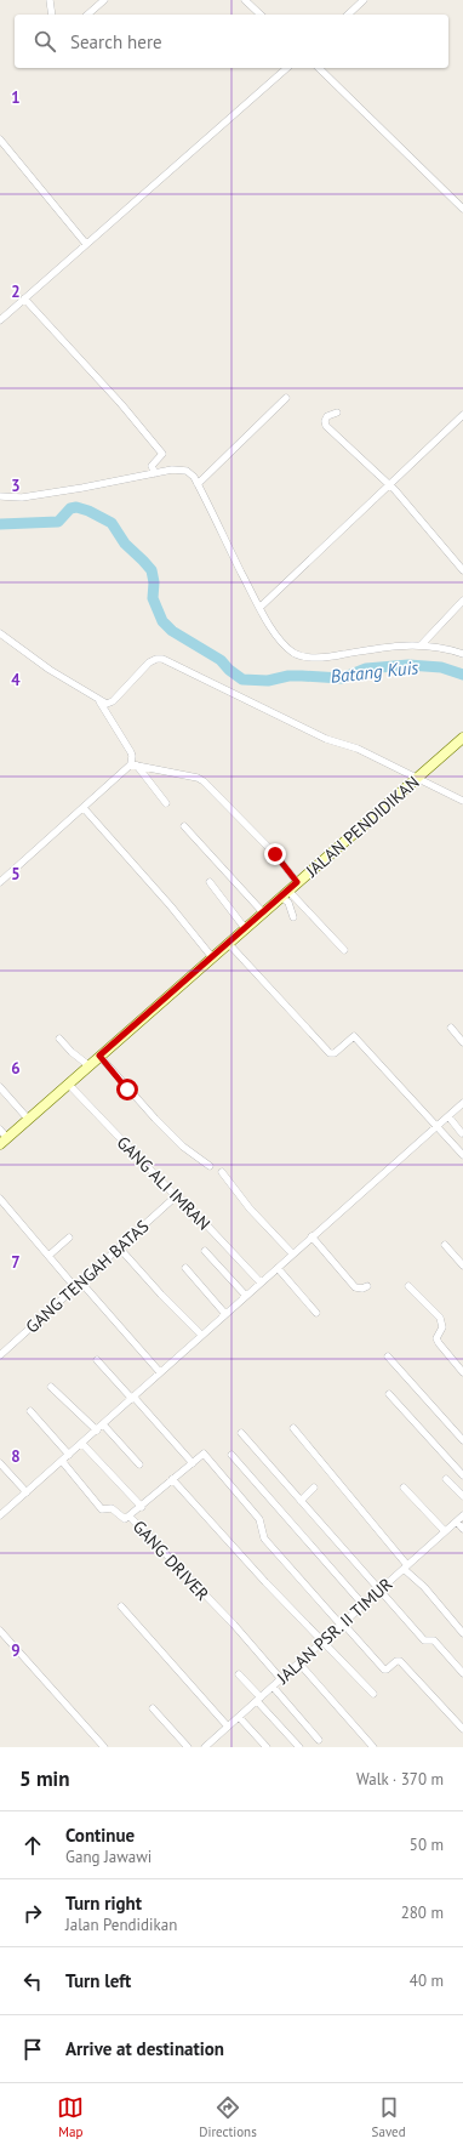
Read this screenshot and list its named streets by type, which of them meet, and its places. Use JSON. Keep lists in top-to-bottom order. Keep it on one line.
{"streets":{"main road":["JALAN PENDIDIKAN"],"street":["GANG ALI IMRAN","GANG TENGAH BATAS","GANG DRIVER","JALAN PSR. II TIMUR"]},"crossings":[["JALAN PENDIDIKAN","GANG ALI IMRAN"],["GANG ALI IMRAN","GANG TENGAH BATAS"],["GANG DRIVER","JALAN PSR. II TIMUR"]],"water":["Batang Kuis"],"page":{"search":"Search here","heading":["5 min","Walk · 370 m"],"list":[["Continue","Gang Jawawi","50 m"],["Turn right","Jalan Pendidikan","280 m"],["Turn left","40 m"],"Arrive at destination"],"nav":["Map","Directions","Saved"]},"grid":{"rows":["1","2","3","4","5","6","7","8","9"]}}
